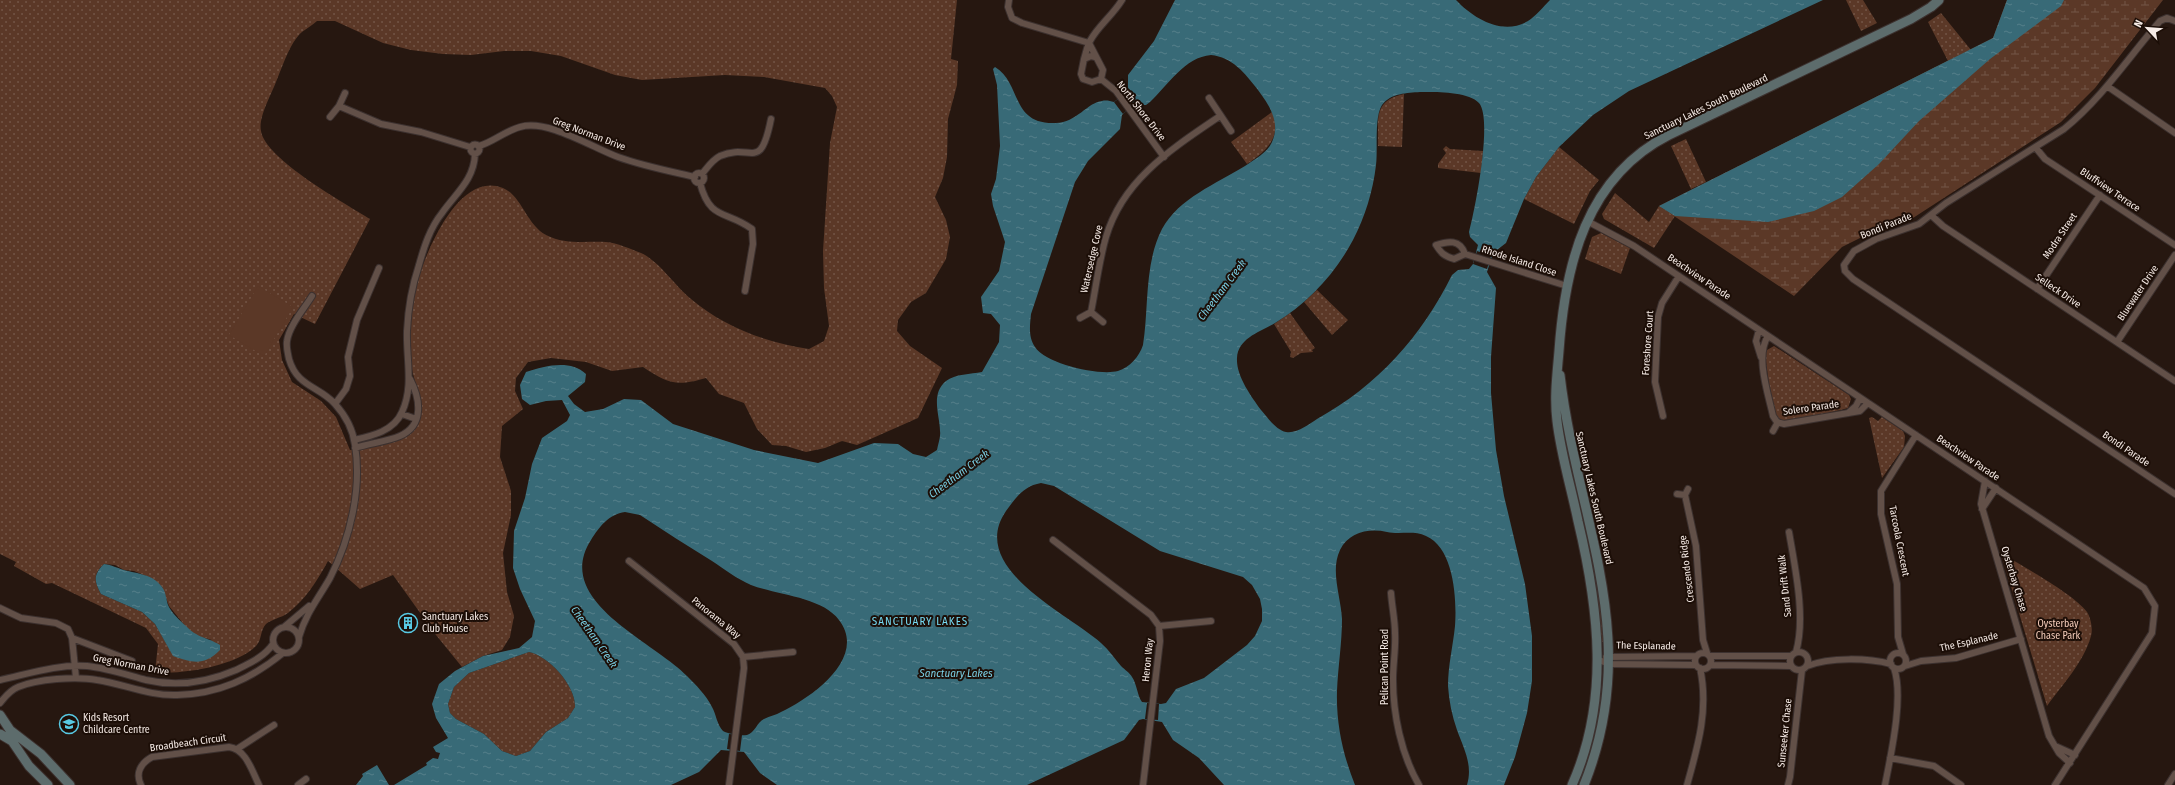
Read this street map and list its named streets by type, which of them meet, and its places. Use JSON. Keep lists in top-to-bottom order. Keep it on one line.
{"streets":{"street":["Sanctuary Lakes South Boulevard","North Shore Drive","Greg Norman Drive","Bluffview Terrace","Bondi Parade","Modra Street","Watersedge Cove","Rhode Island Close","Beachview Parade","Selleck Drive","Bluewater Drive","Foreshore Court","Solero Parade","Tarcoola Crescent","Crescendo Ridge","Oysterbay Chase","Sand Drift Walk","Panorama Way","The Esplanade","Heron Way","Pelican Point Road","Sunseeker Chase","Broadbeach Circuit"]},"crossings":[["Sanctuary Lakes South Boulevard","Rhode Island Close"],["Sanctuary Lakes South Boulevard","Beachview Parade"],["Sanctuary Lakes South Boulevard","The Esplanade"],["North Shore Drive","Watersedge Cove"],["Bluffview Terrace","Bondi Parade"],["Bluffview Terrace","Modra Street"],["Bondi Parade","Selleck Drive"],["Modra Street","Selleck Drive"],["Beachview Parade","Foreshore Court"],["Beachview Parade","Solero Parade"],["Beachview Parade","Tarcoola Crescent"],["Beachview Parade","Oysterbay Chase"],["Selleck Drive","Bluewater Drive"],["Tarcoola Crescent","The Esplanade"],["Crescendo Ridge","The Esplanade"],["Oysterbay Chase","The Esplanade"],["Sand Drift Walk","Sunseeker Chase"]],"districts":["SANCTUARY LAKES"],"water":["Cheetham Creek","Sanctuary Lakes"],"parks":["Oysterbay Chase Park"],"places":{"building":["Sanctuary Lakes Club House"],"school or university":["Kids Resort Childcare Centre"]},"north":"top left"}
